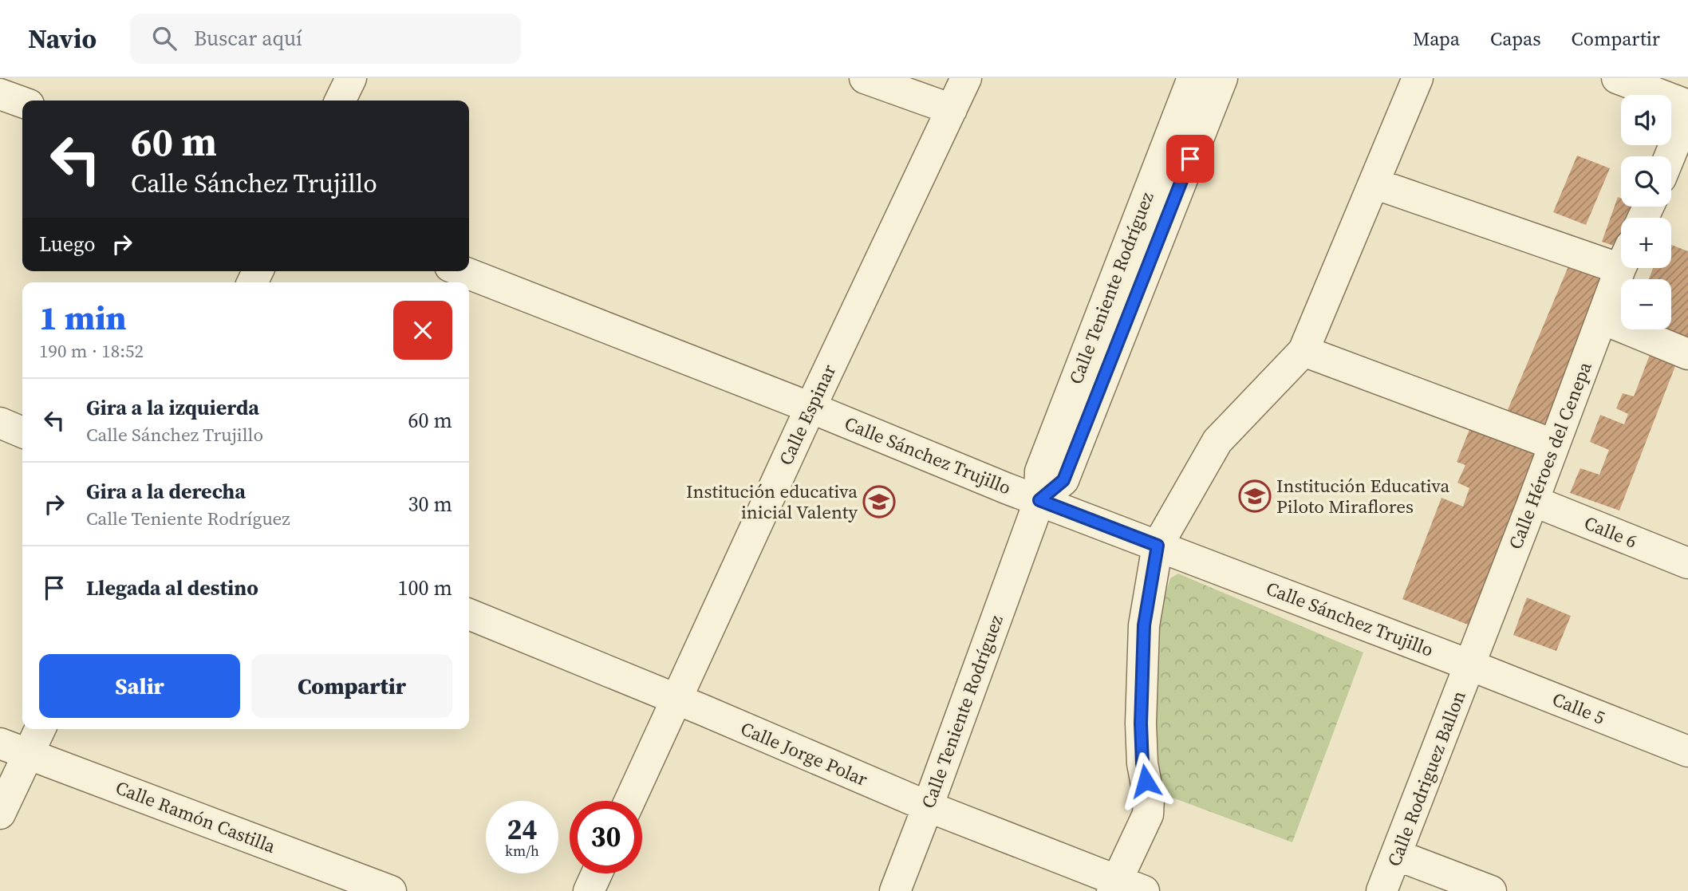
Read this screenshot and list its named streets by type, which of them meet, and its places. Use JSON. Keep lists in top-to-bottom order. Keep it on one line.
{"streets":{"street":["Calle Teniente Rodríguez","Calle Espinar","Calle Sánchez Trujillo","Calle Héroes del Cenepa","Calle 6","Calle 5","Calle Jorge Polar","Calle Rodriguez Ballon","Calle Ramón Castilla"]},"crossings":[["Calle Teniente Rodríguez","Calle Sánchez Trujillo"],["Calle Teniente Rodríguez","Calle Jorge Polar"],["Calle Espinar","Calle Sánchez Trujillo"],["Calle Espinar","Calle Jorge Polar"],["Calle Sánchez Trujillo","Calle Héroes del Cenepa"],["Calle Sánchez Trujillo","Calle 5"],["Calle Sánchez Trujillo","Calle Rodriguez Ballon"],["Calle Héroes del Cenepa","Calle 6"],["Calle Héroes del Cenepa","Calle 5"],["Calle Héroes del Cenepa","Calle Rodriguez Ballon"],["Calle 5","Calle Rodriguez Ballon"]],"places":{"school or university":["Institución Educativa Piloto Miraflores","Institución educativa inicial Valenty"]},"page":{"header":"Navio","search":"Buscar aquí","nav":["Mapa","Capas","Compartir"],"map_buttons":["+","−"],"turn":["60 m","Calle Sánchez Trujillo"],"then":"Luego","heading":["1 min","190 m · 18:52"],"list":[{"name":"Gira a la izquierda","note":"Calle Sánchez Trujillo","value":"60 m"},{"name":"Gira a la derecha","note":"Calle Teniente Rodríguez","value":"30 m"},{"name":"Llegada al destino","value":"100 m"}],"buttons":["Salir","Compartir"],"speed":"24 km/h","limit":"30"}}
